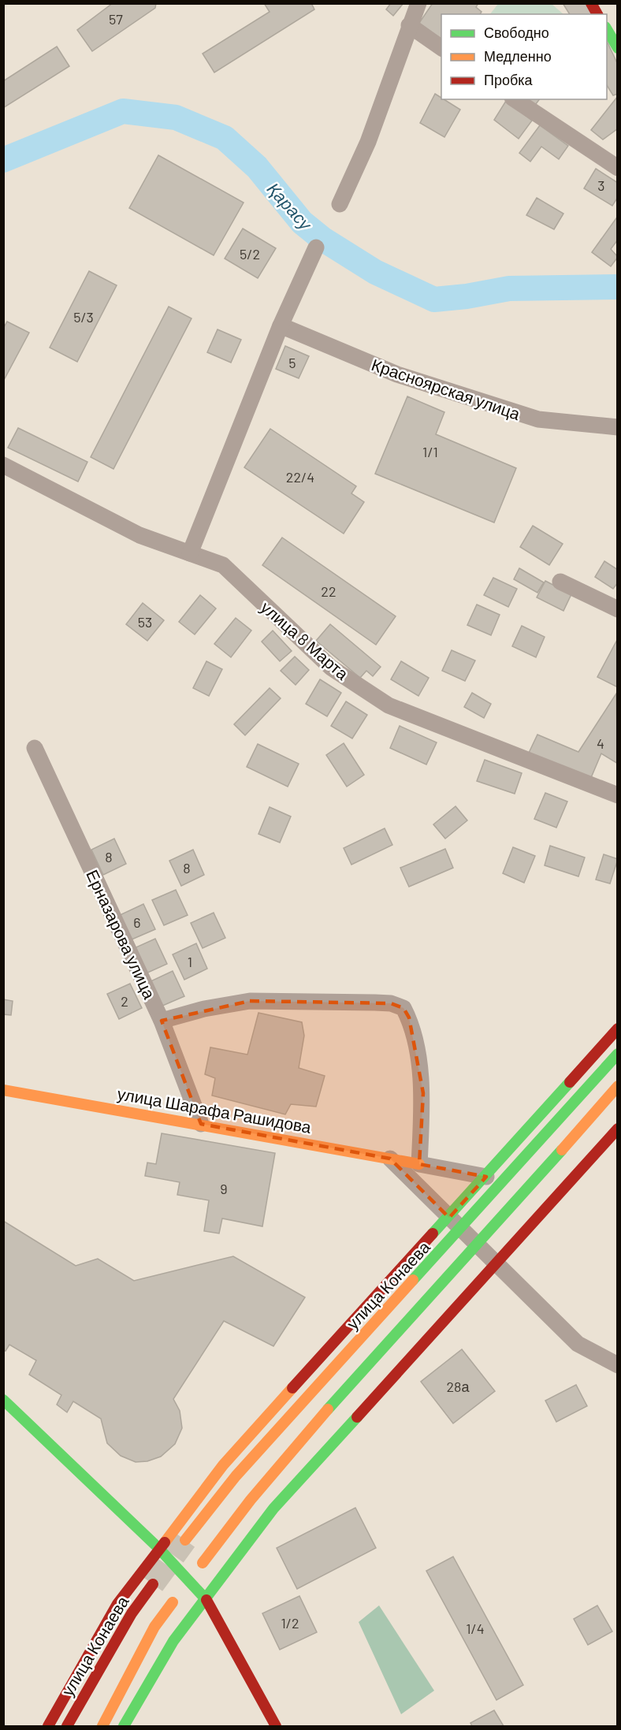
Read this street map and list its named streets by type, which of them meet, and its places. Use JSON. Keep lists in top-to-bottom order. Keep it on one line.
{"streets":{"main road":["улица Шарафа Рашидова","улица Конаева"],"street":["Красноярская улица","улица 8 Марта","Ерназарова улица"]},"crossings":[["Ерназарова улица","улица Шарафа Рашидова"]],"water":["Қарасу"],"house_numbers":["57","3","5/2","5/3","5","1/1","22/4","22","53","4","8","8","6","1","2","9","28а","1/2","1/4"],"legend":["Свободно","Медленно","Пробка"]}
